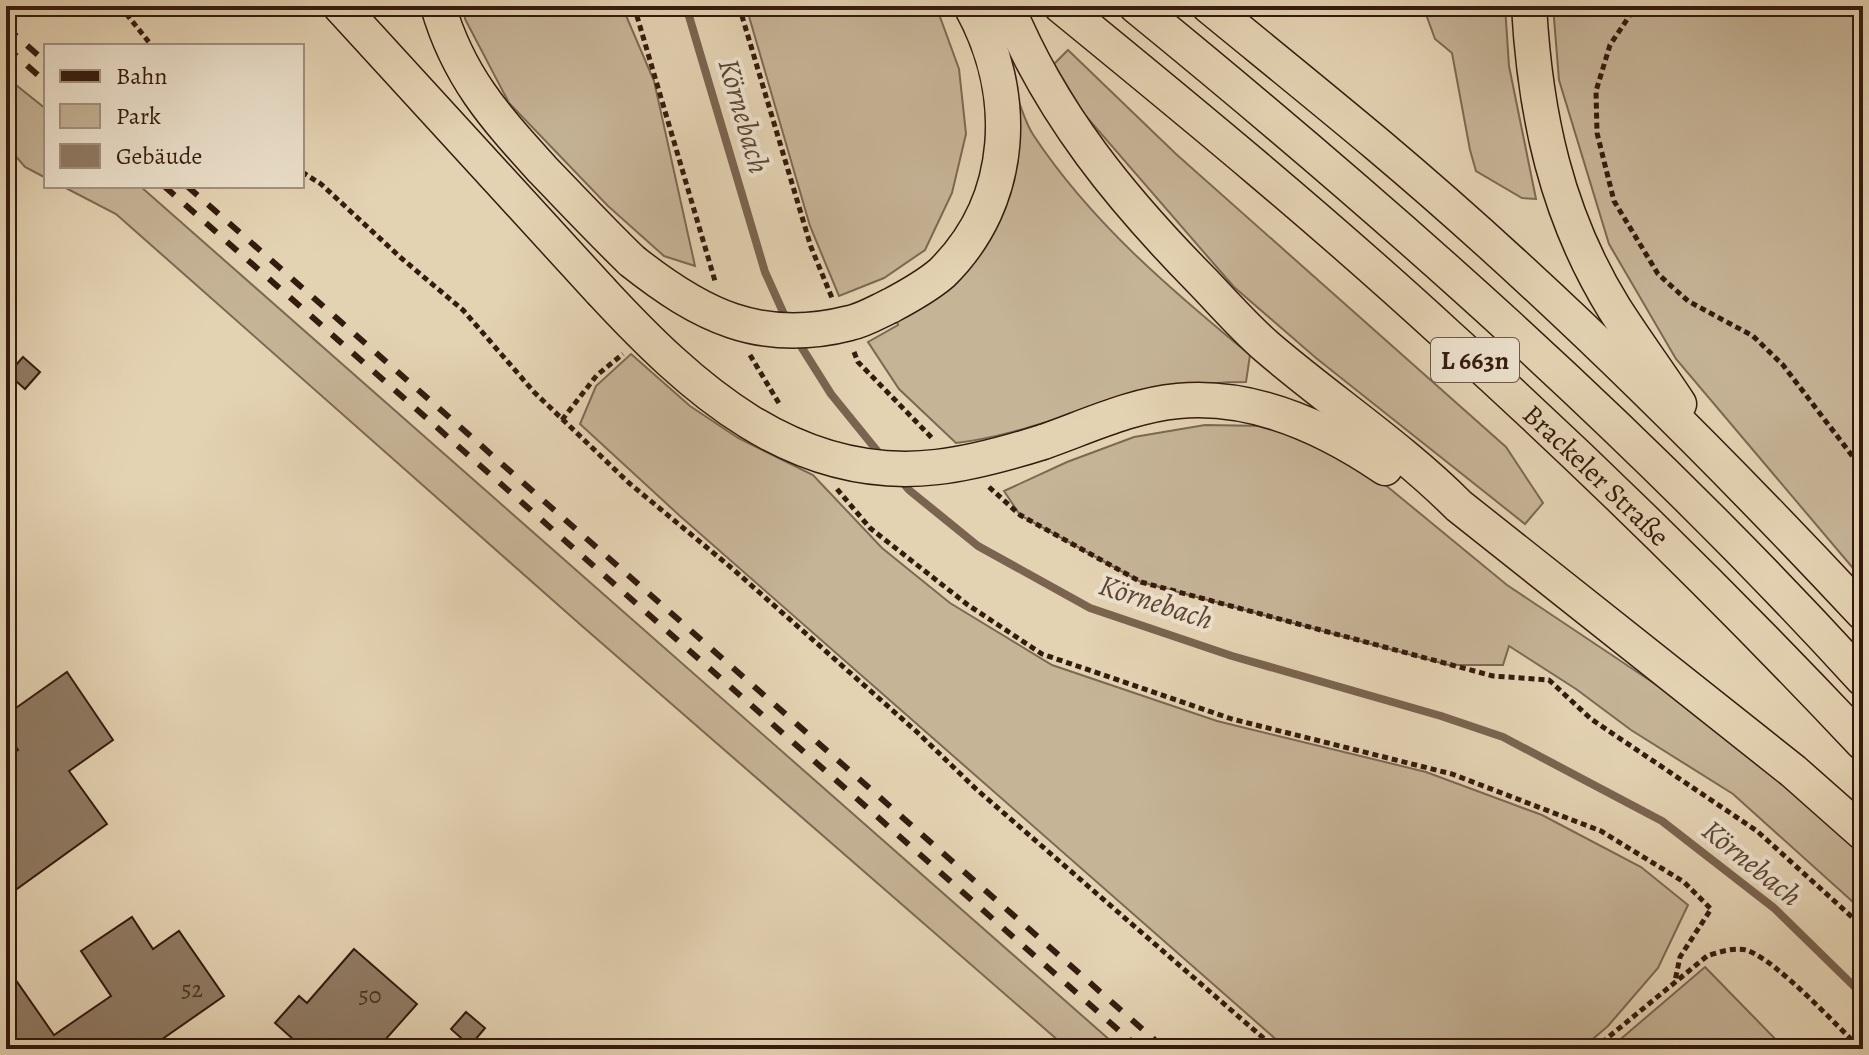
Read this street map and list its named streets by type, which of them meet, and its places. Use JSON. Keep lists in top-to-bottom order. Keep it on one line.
{"streets":{"highway":["L 663n","Brackeler Straße"]},"water":["Körnebach"],"house_numbers":["52","50"],"legend":["Bahn","Park","Gebäude"]}
